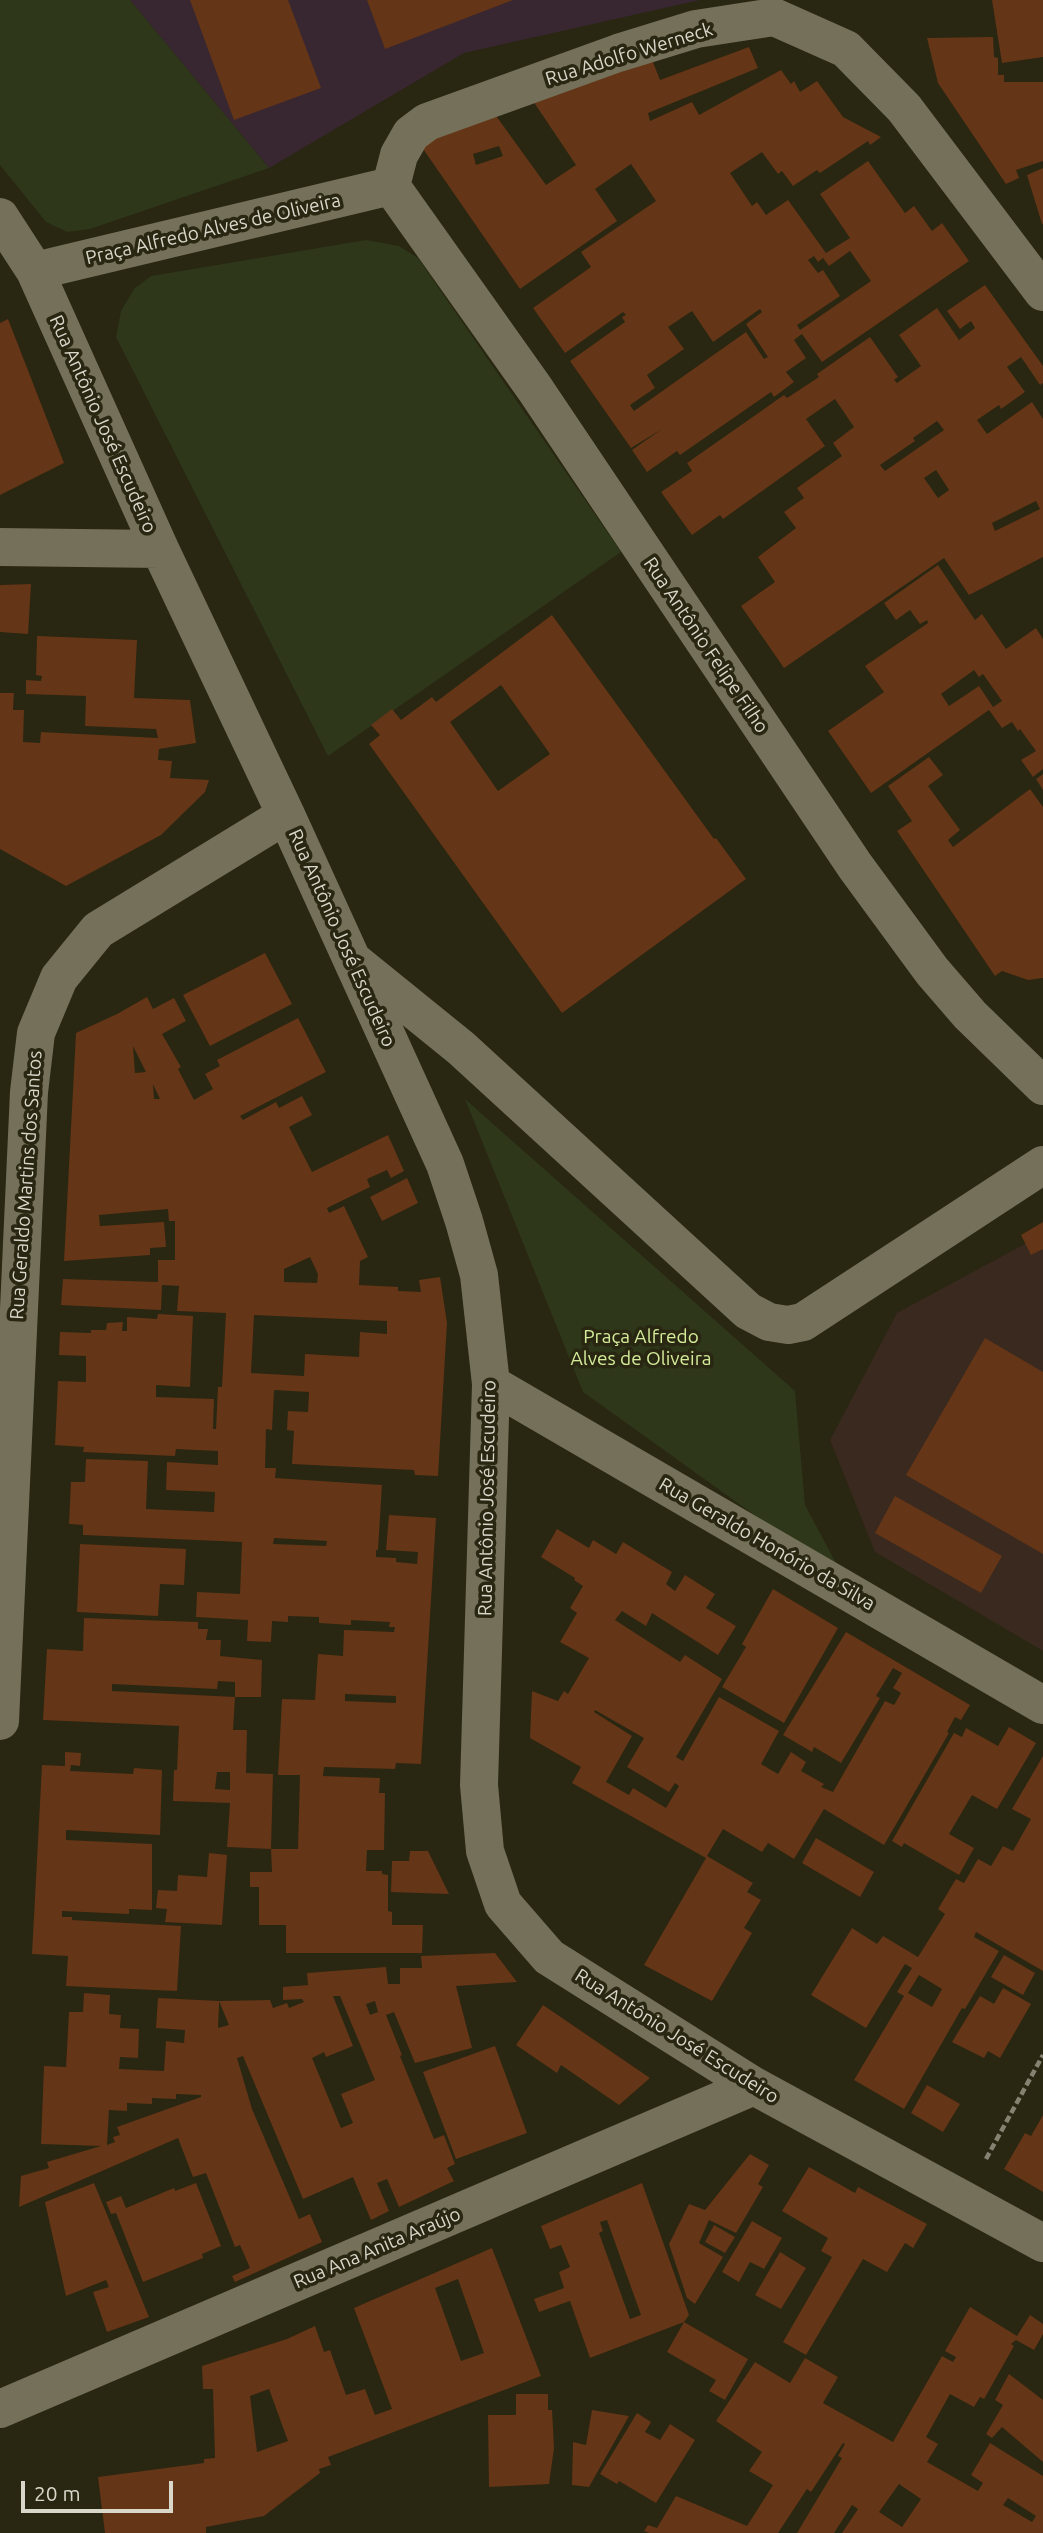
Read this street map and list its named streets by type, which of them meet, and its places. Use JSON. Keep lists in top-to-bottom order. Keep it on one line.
{"streets":{"street":["Rua Adolfo Werneck","Praça Alfredo Alves de Oliveira","Rua Antônio José Escudeiro","Rua Antônio Felipe Filho","Rua Geraldo Martins dos Santos","Rua Geraldo Honório da Silva","Rua Ana Anita Araújo"]},"crossings":[["Rua Adolfo Werneck","Praça Alfredo Alves de Oliveira"],["Rua Adolfo Werneck","Rua Antônio Felipe Filho"],["Praça Alfredo Alves de Oliveira","Rua Antônio José Escudeiro"],["Praça Alfredo Alves de Oliveira","Rua Antônio Felipe Filho"],["Rua Antônio José Escudeiro","Rua Geraldo Martins dos Santos"],["Rua Antônio José Escudeiro","Rua Geraldo Honório da Silva"],["Rua Antônio José Escudeiro","Rua Ana Anita Araújo"]],"parks":["Praça Alfredo Alves de Oliveira"],"scale_bar":"20 m"}
